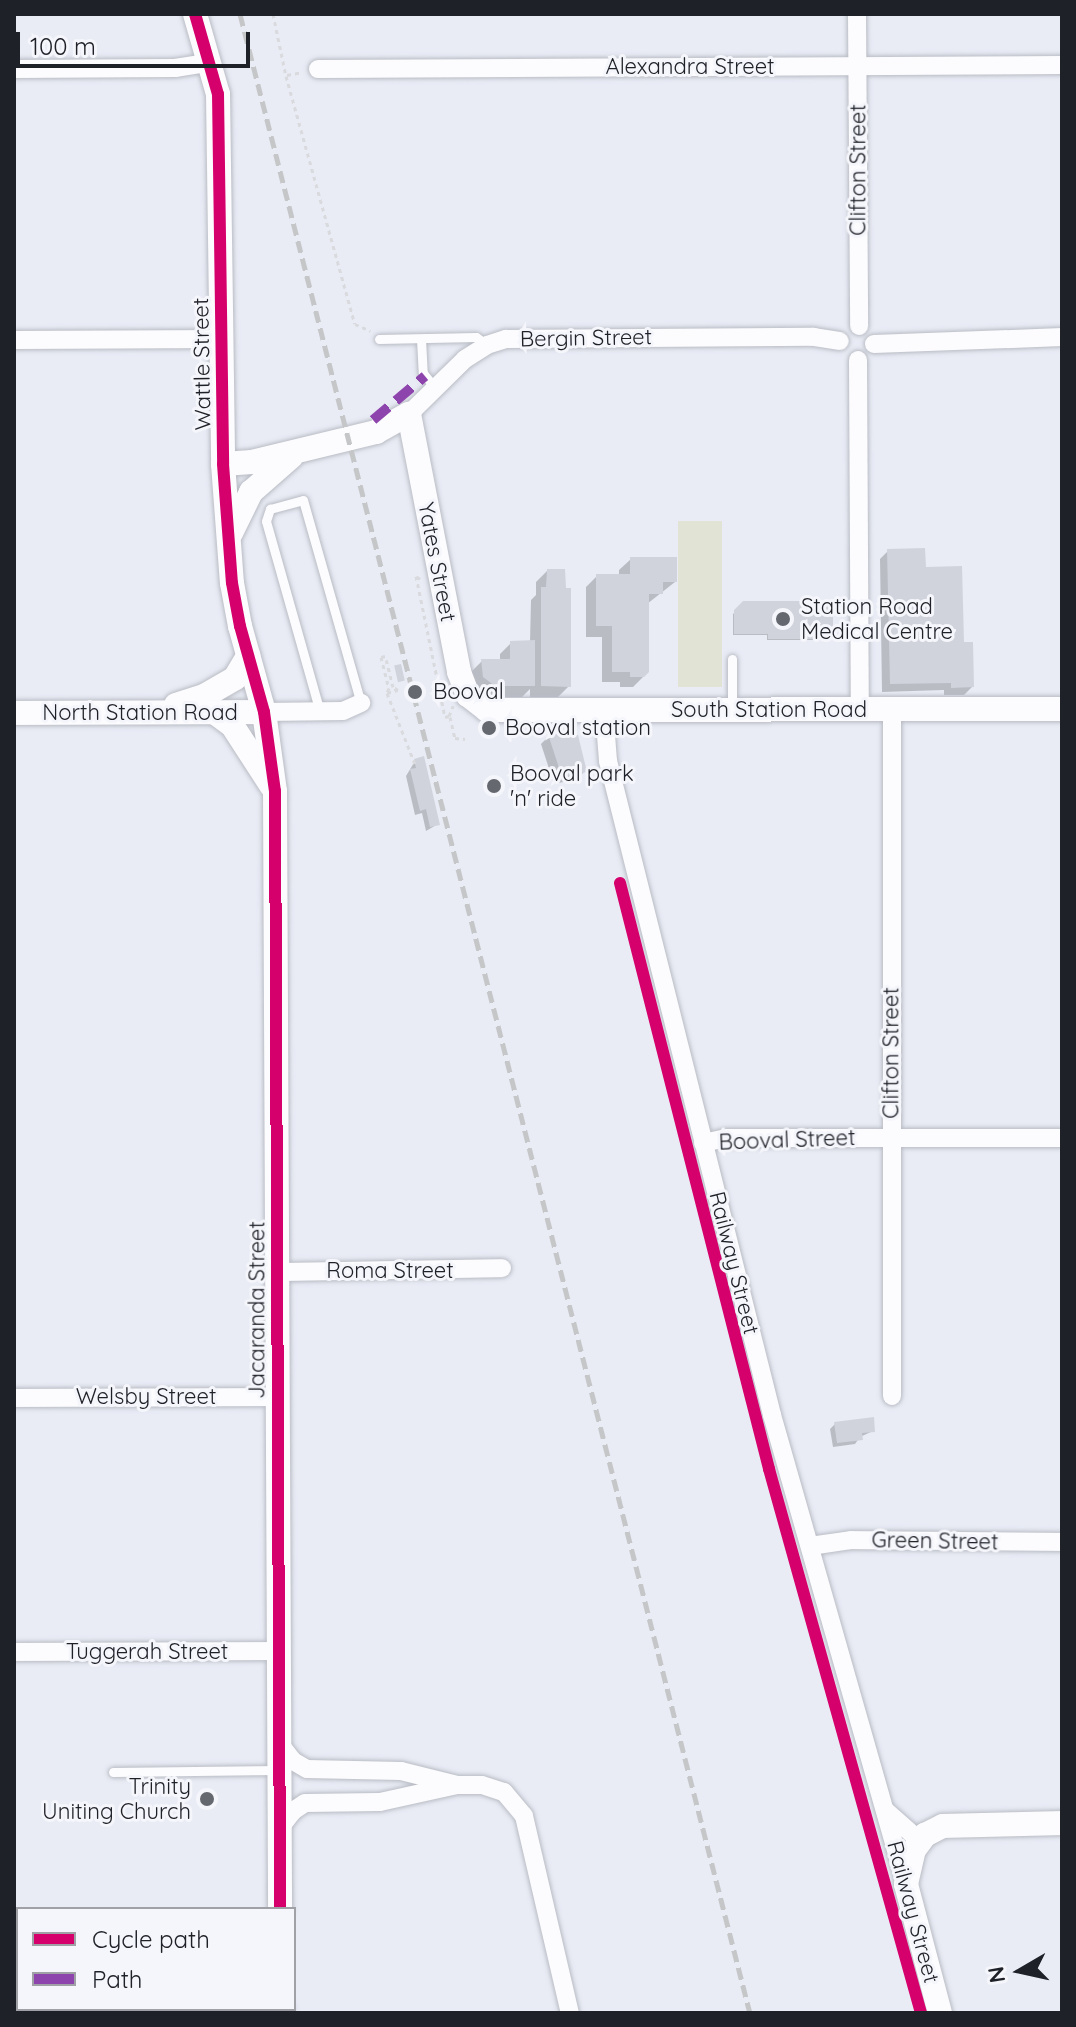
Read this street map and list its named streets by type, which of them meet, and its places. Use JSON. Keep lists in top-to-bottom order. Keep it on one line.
{"streets":{"street":["Alexandra Street","Clifton Street","Bergin Street","Wattle Street","Yates Street","South Station Road","North Station Road","Booval Street","Railway Street","Roma Street","Jacaranda Street","Welsby Street","Green Street","Tuggerah Street"]},"crossings":[["Alexandra Street","Clifton Street"],["Clifton Street","Bergin Street"],["Clifton Street","South Station Road"],["Clifton Street","Booval Street"],["Bergin Street","Wattle Street"],["Bergin Street","Yates Street"],["Wattle Street","North Station Road"],["Wattle Street","Jacaranda Street"],["Yates Street","South Station Road"],["South Station Road","Railway Street"],["North Station Road","Jacaranda Street"],["Booval Street","Railway Street"],["Railway Street","Green Street"],["Roma Street","Jacaranda Street"],["Jacaranda Street","Welsby Street"],["Jacaranda Street","Tuggerah Street"]],"places":["Station Road Medical Centre","Booval","Booval station","Booval park 'n' ride","Trinity Uniting Church"],"legend":["Cycle path","Path"],"scale_bar":"100 m","north":"left"}
